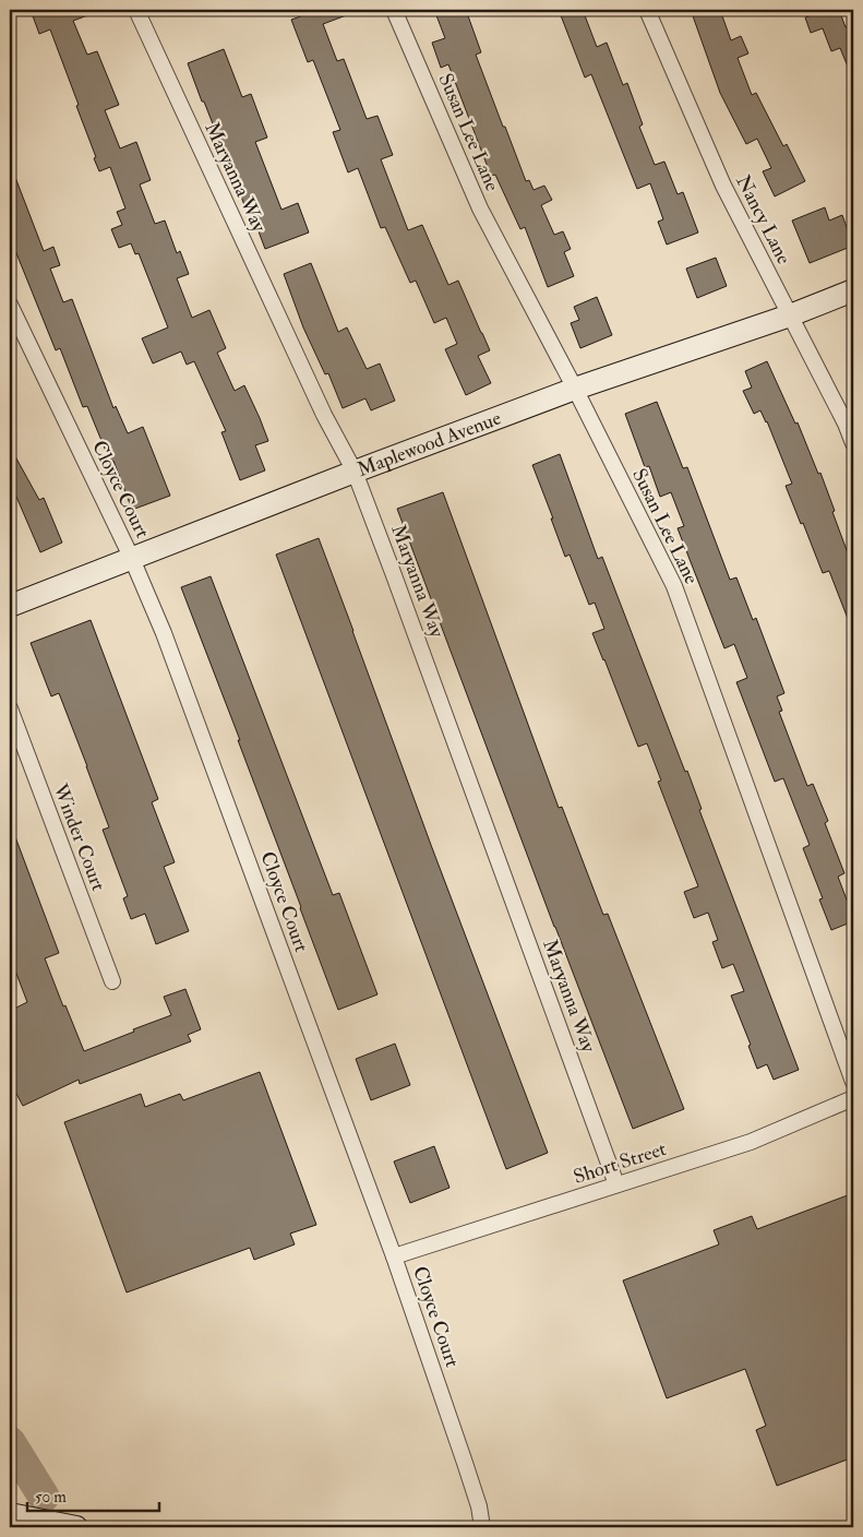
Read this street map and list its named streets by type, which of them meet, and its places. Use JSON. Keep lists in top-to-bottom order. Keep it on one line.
{"streets":{"street":["Susan Lee Lane","Maryanna Way","Nancy Lane","Maplewood Avenue","Cloyce Court","Winder Court","Short Street"]},"crossings":[["Susan Lee Lane","Maplewood Avenue"],["Maryanna Way","Maplewood Avenue"],["Maryanna Way","Short Street"],["Nancy Lane","Maplewood Avenue"],["Maplewood Avenue","Cloyce Court"],["Cloyce Court","Short Street"]],"scale_bar":"50 m"}
